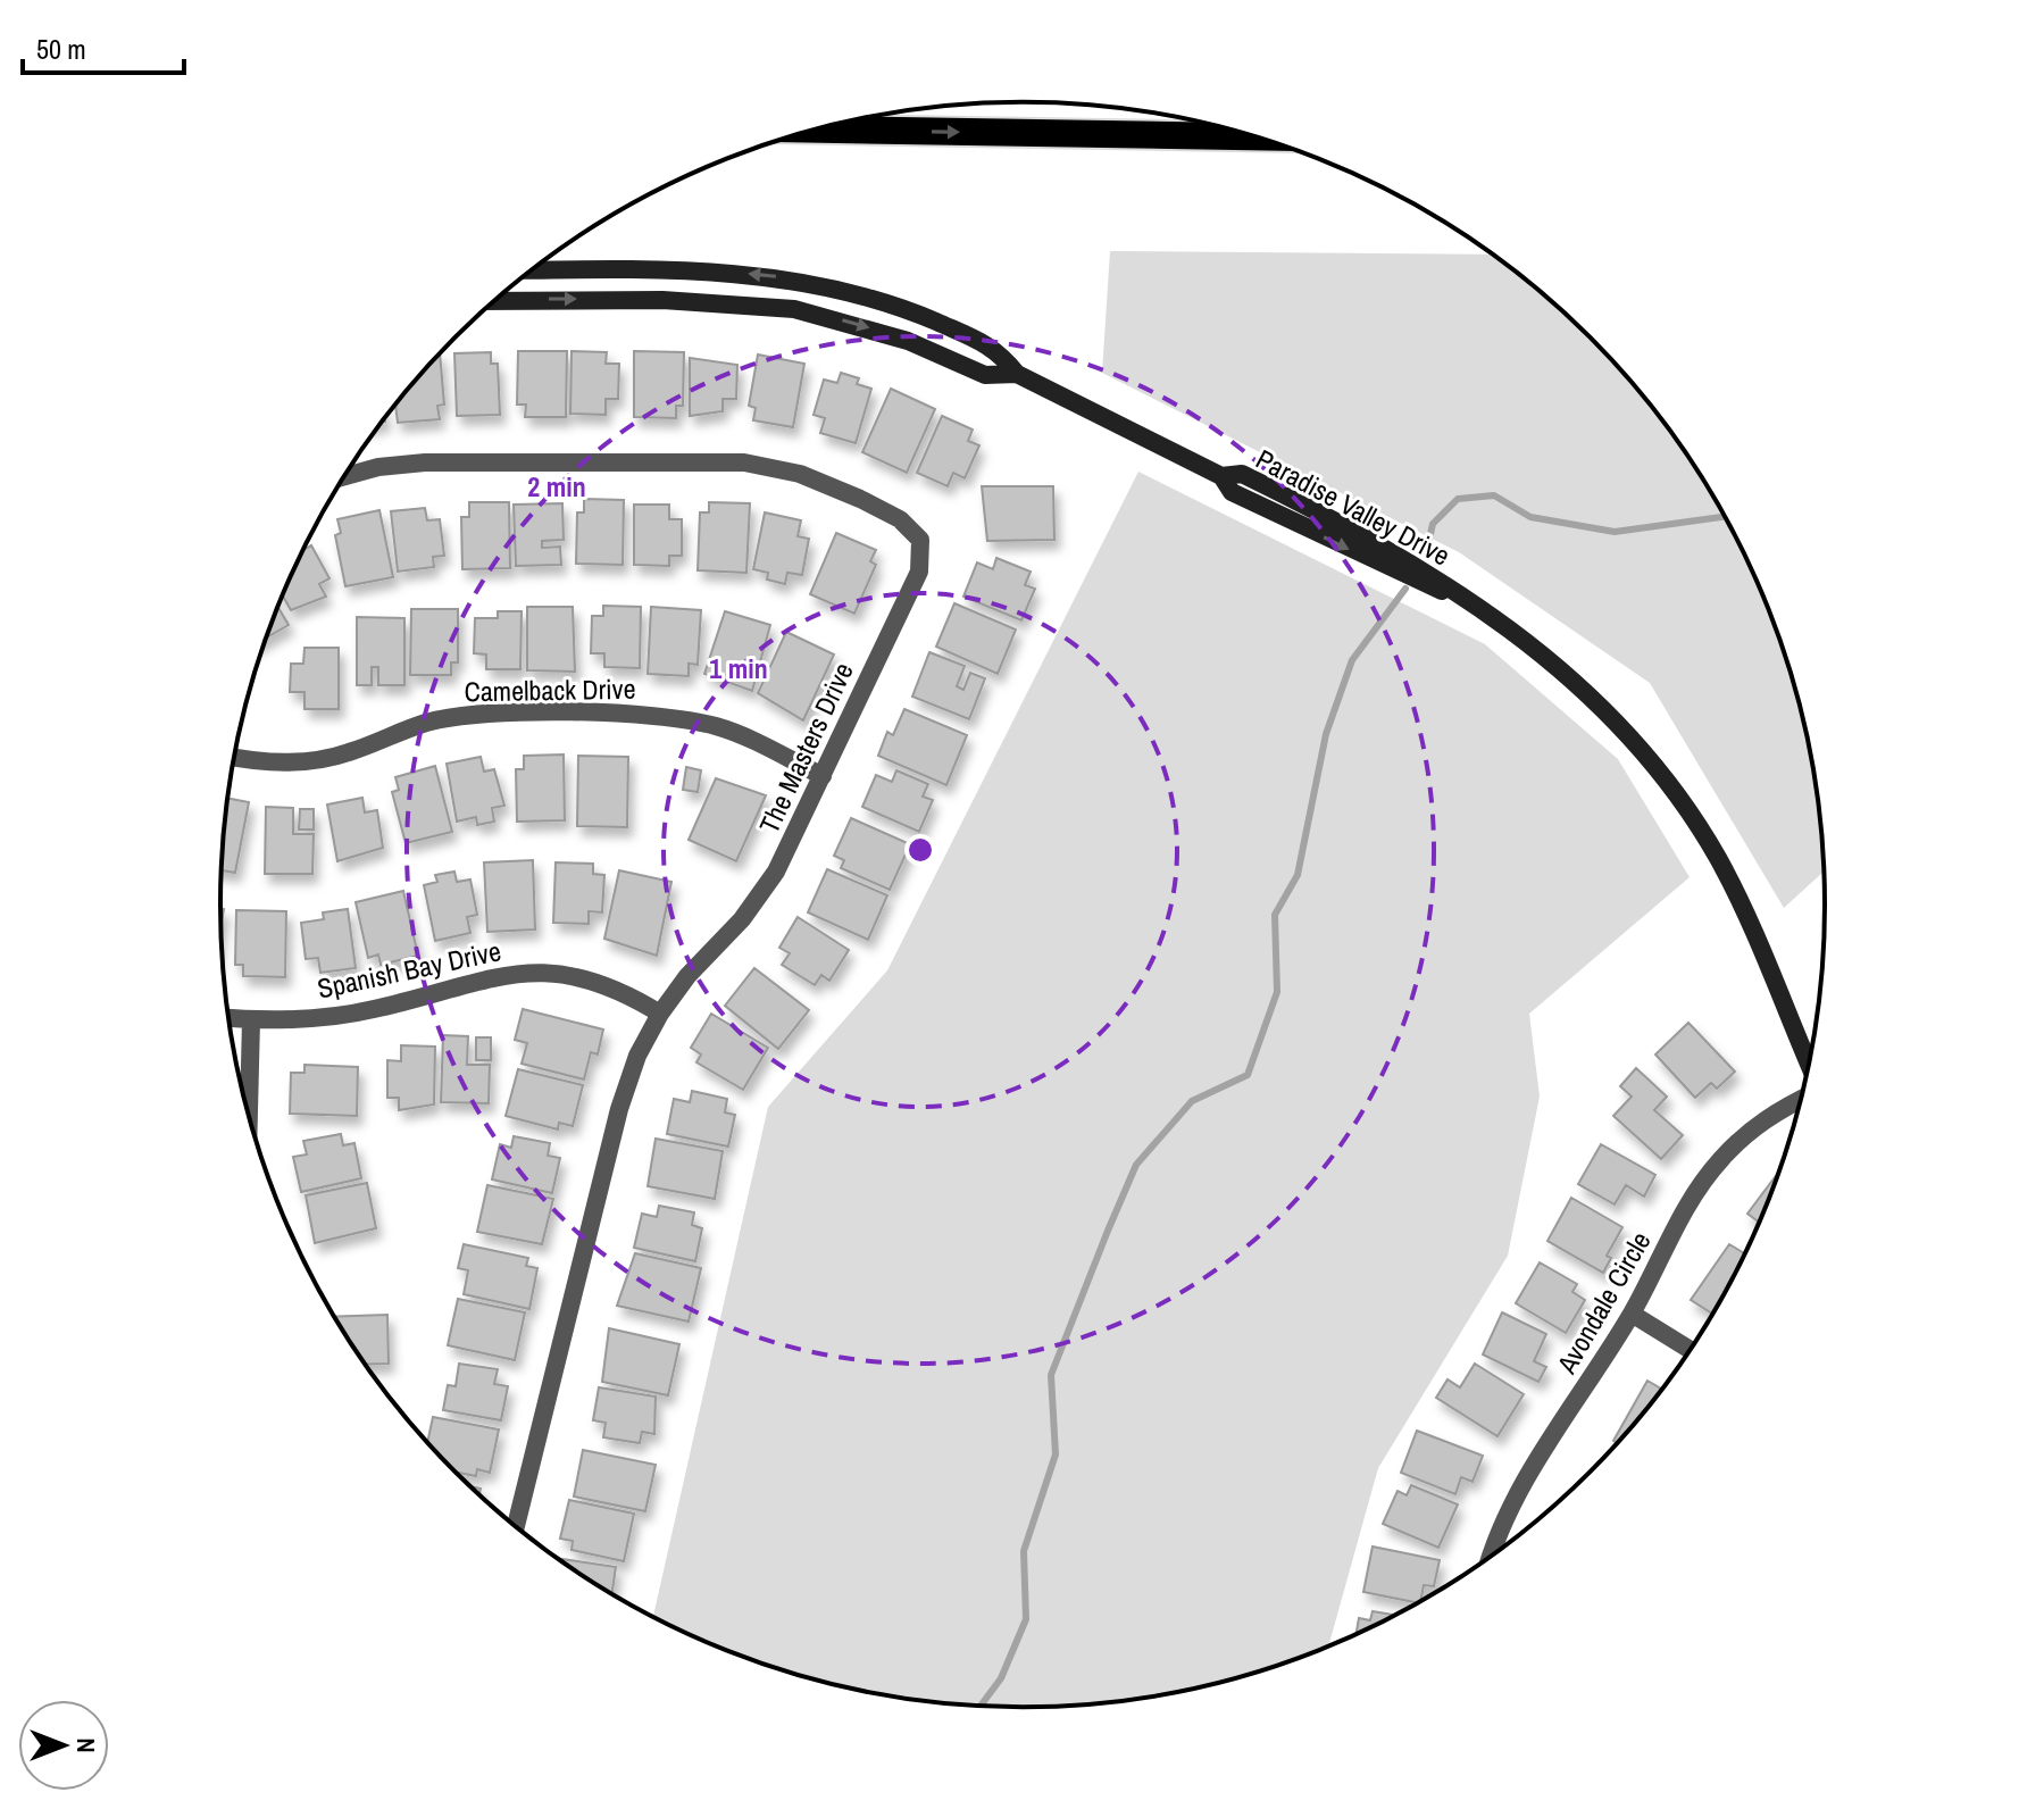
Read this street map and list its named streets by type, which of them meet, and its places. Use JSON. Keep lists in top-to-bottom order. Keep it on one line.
{"streets":{"street":["Paradise Valley Drive","Camelback Drive","The Masters Drive","Spanish Bay Drive","Avondale Circle"]},"crossings":[["Camelback Drive","The Masters Drive"],["The Masters Drive","Spanish Bay Drive"]],"scale_bar":"50 m","north":"right","rings":["2 min","1 min"]}
